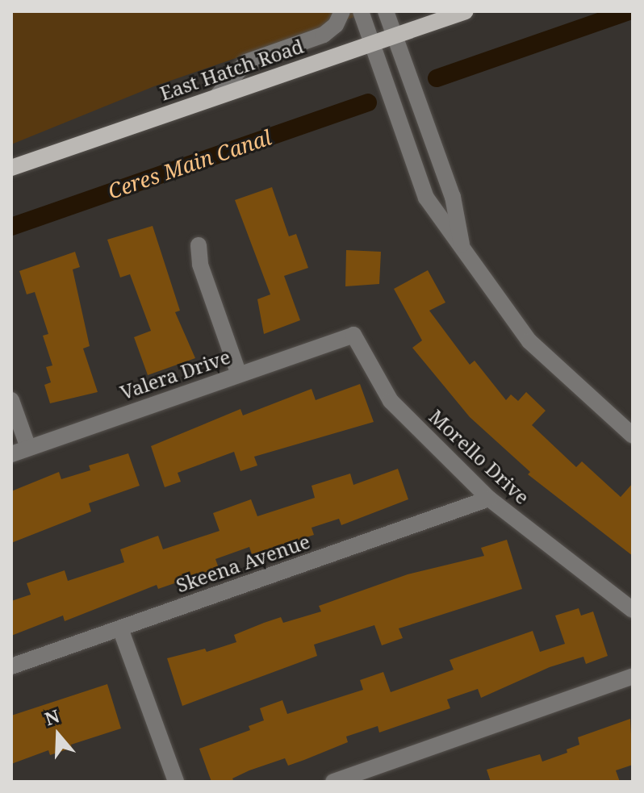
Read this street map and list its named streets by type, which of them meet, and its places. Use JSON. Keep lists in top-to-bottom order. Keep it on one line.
{"streets":{"main road":["East Hatch Road"],"street":["Valera Drive","Morello Drive","Skeena Avenue"]},"crossings":[["Valera Drive","Morello Drive"],["Morello Drive","Skeena Avenue"]],"water":["Ceres Main Canal"],"north":"top"}
